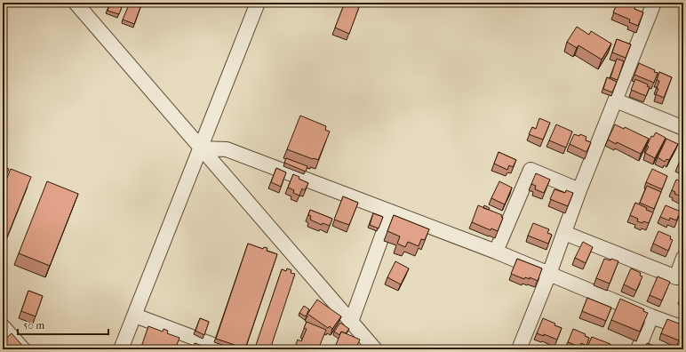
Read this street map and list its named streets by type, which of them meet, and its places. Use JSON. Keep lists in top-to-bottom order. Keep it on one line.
{"scale_bar":"50 m"}
